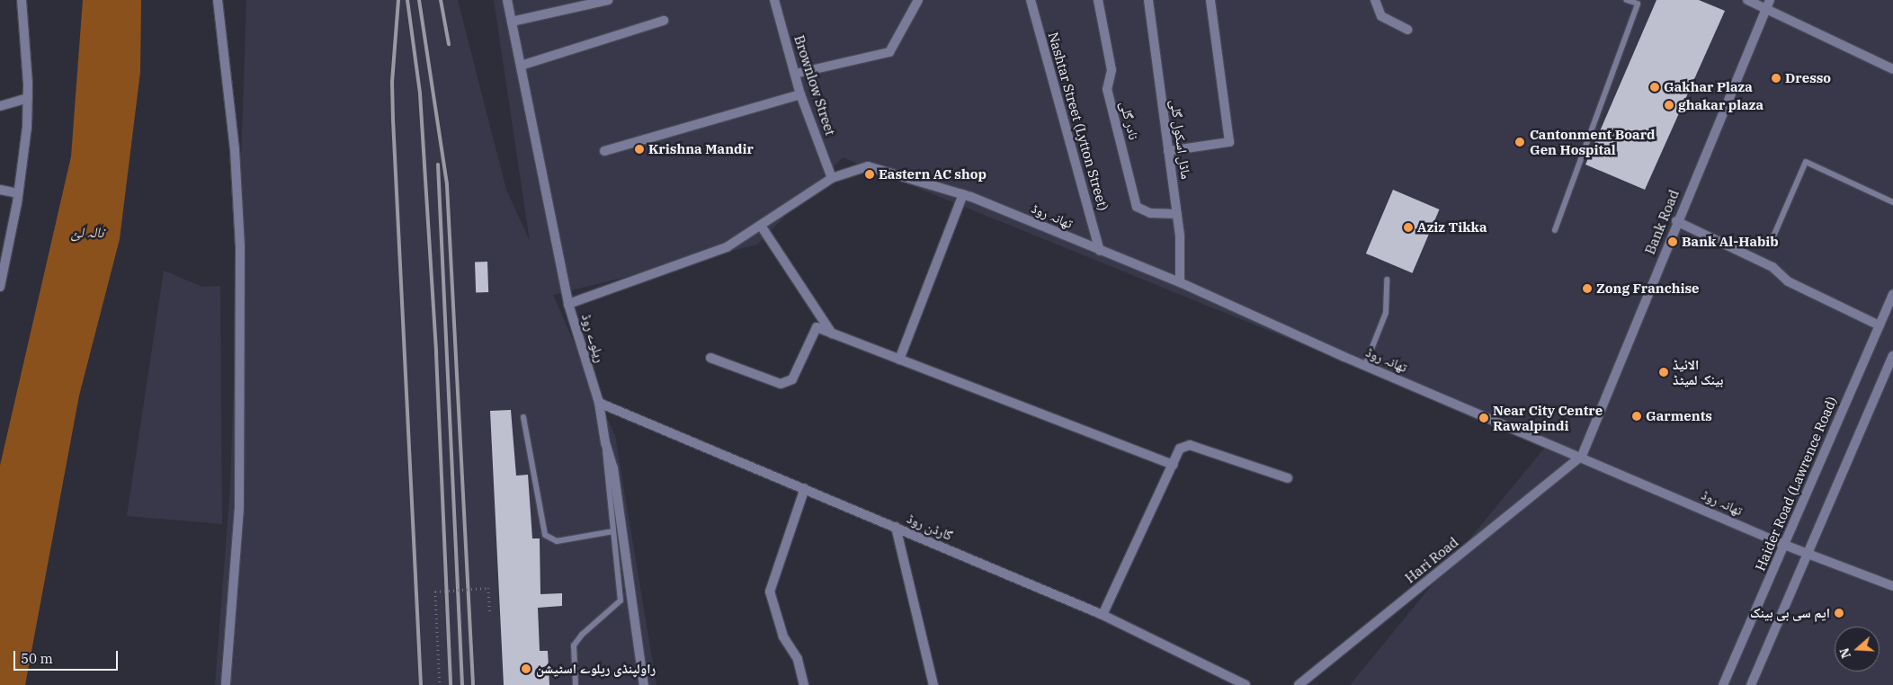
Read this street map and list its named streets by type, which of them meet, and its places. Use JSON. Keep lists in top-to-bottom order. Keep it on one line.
{"streets":{"street":["Brownlow Street","نادر گلی","Nashtar Street (Lytton Street)","ماڈل اسکول گلی","تھانہ روڈ","Bank Road","ریلوے روڈ","Haider Road (Lawrence Road)","گارڈن روڈ","Hari Road"]},"crossings":[["Brownlow Street","تھانہ روڈ"],["نادر گلی","ماڈل اسکول گلی"],["Nashtar Street (Lytton Street)","تھانہ روڈ"],["ماڈل اسکول گلی","تھانہ روڈ"],["تھانہ روڈ","Bank Road"],["تھانہ روڈ","Haider Road (Lawrence Road)"],["تھانہ روڈ","Hari Road"],["Bank Road","Hari Road"],["ریلوے روڈ","گارڈن روڈ"]],"water":["نالہ لئ"],"places":["Dresso","Gakhar Plaza","ghakar plaza","Cantonment Board Gen Hospital","Krishna Mandir","Eastern AC shop","Aziz Tikka","Bank Al-Habib","Zong Franchise","الائیڈ بینک لمیٹڈ","Garments","Near City Centre Rawalpindi","ایم سی بی بینک","راولپنڈی ریلوے اسٹیشن"],"scale_bar":"50 m","north":"left"}
